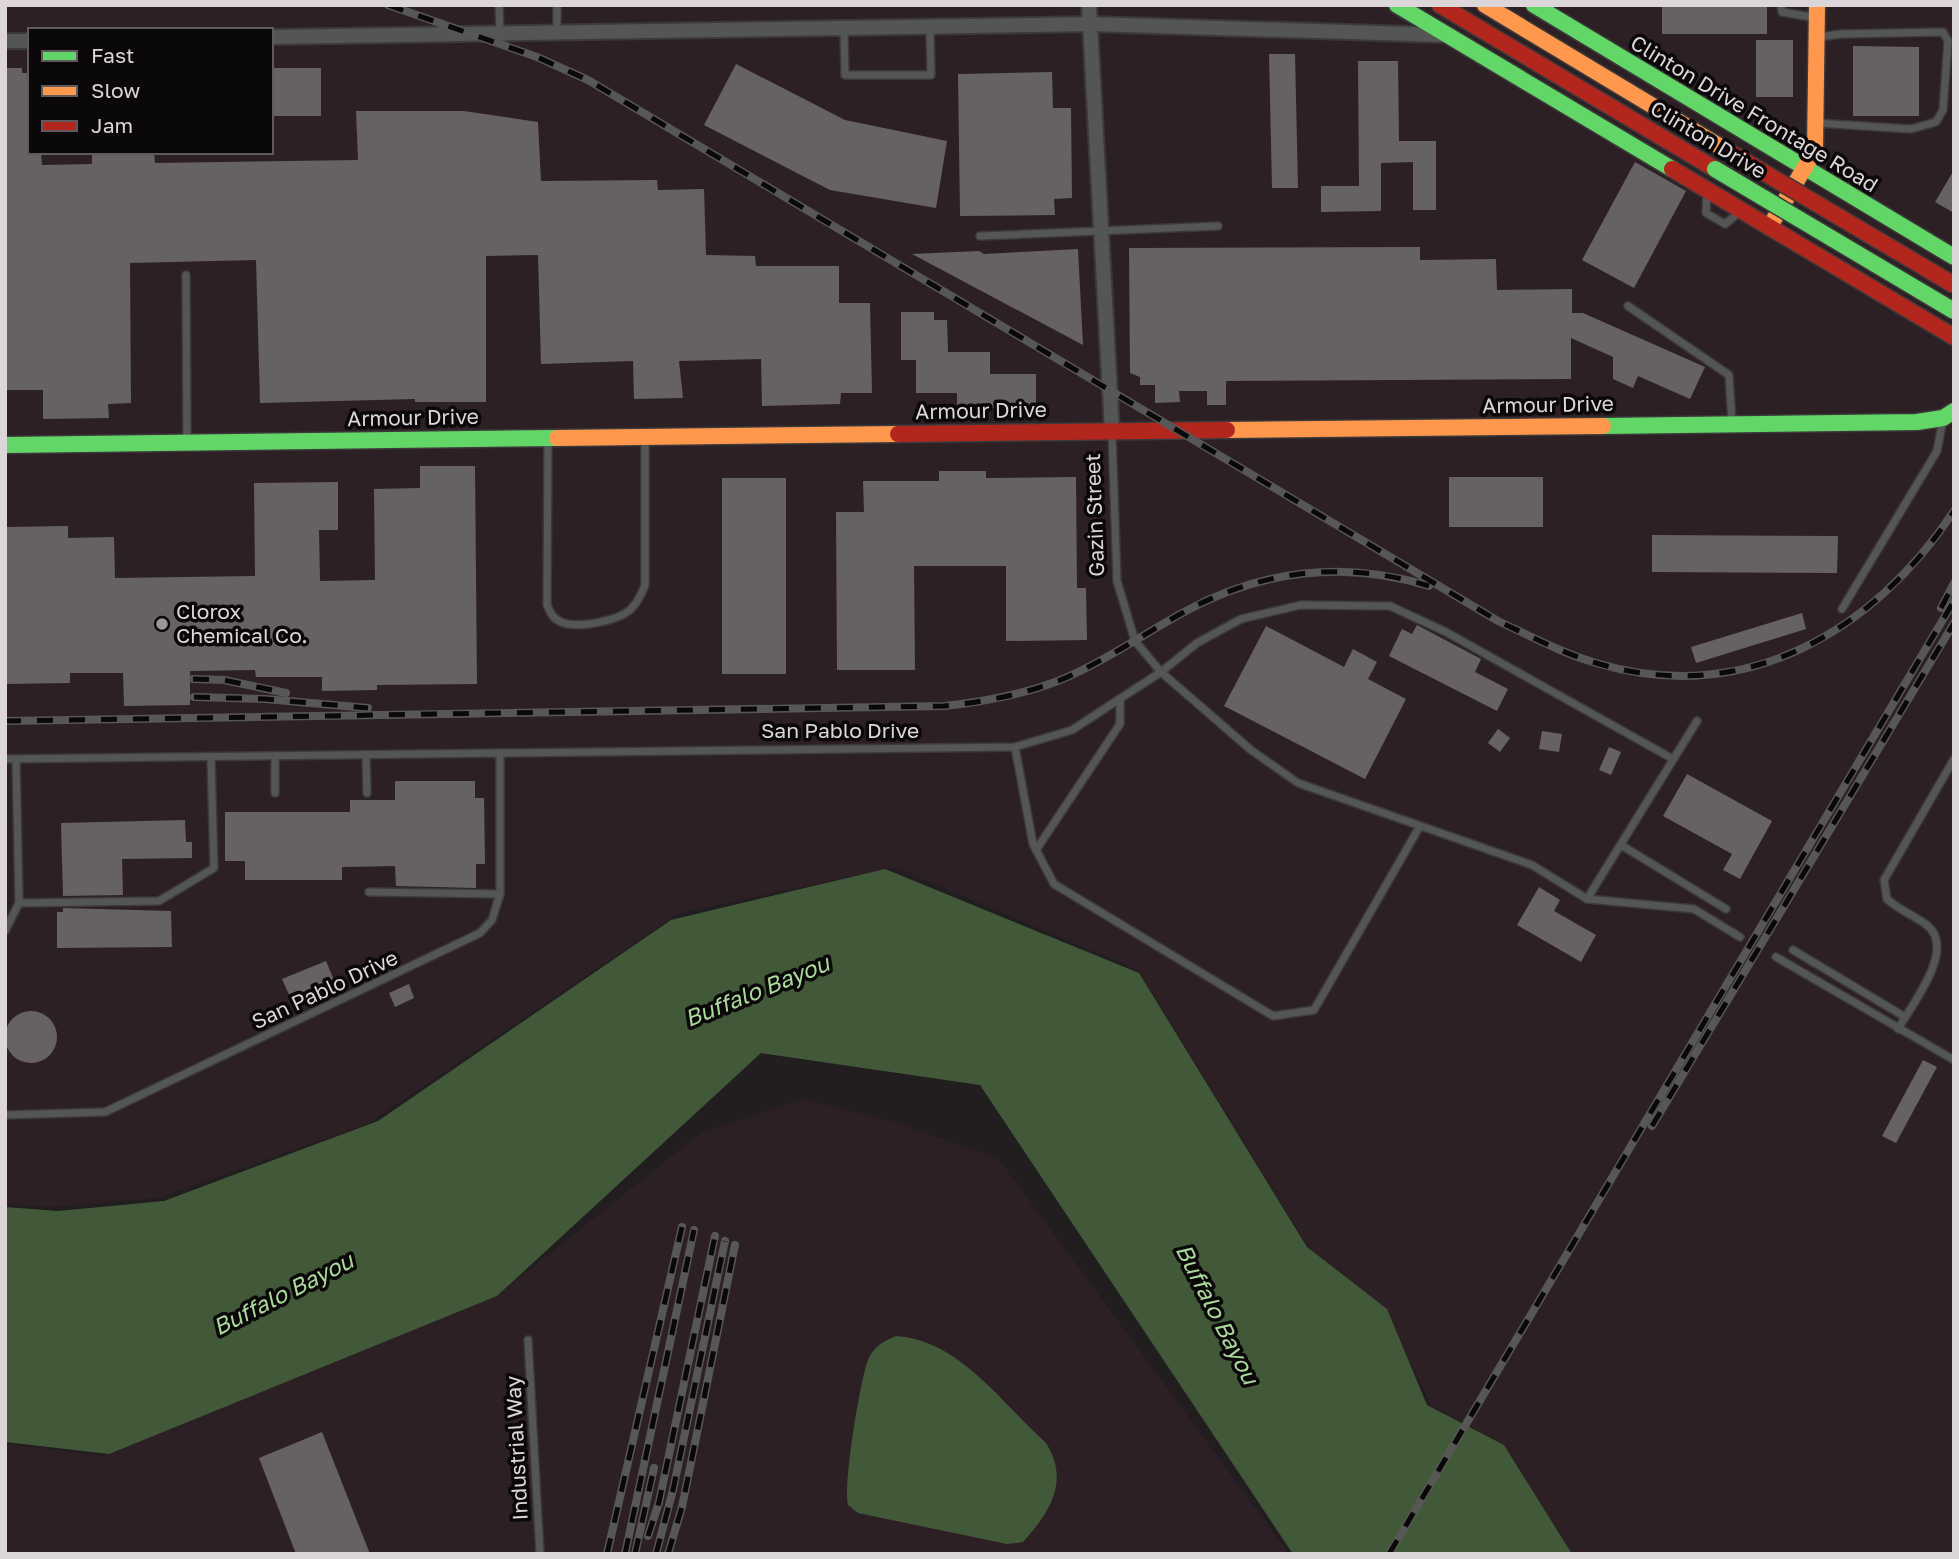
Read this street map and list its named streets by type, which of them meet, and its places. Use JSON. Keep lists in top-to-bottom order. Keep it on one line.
{"streets":{"street":["Clinton Drive Frontage Road","Clinton Drive","Armour Drive","Gazin Street"],"lane":["San Pablo Drive","Industrial Way"]},"crossings":[["Armour Drive","Gazin Street"],["Gazin Street","San Pablo Drive"]],"water":["Buffalo Bayou"],"places":["Clorox Chemical Co."],"legend":["Fast","Slow","Jam"]}
